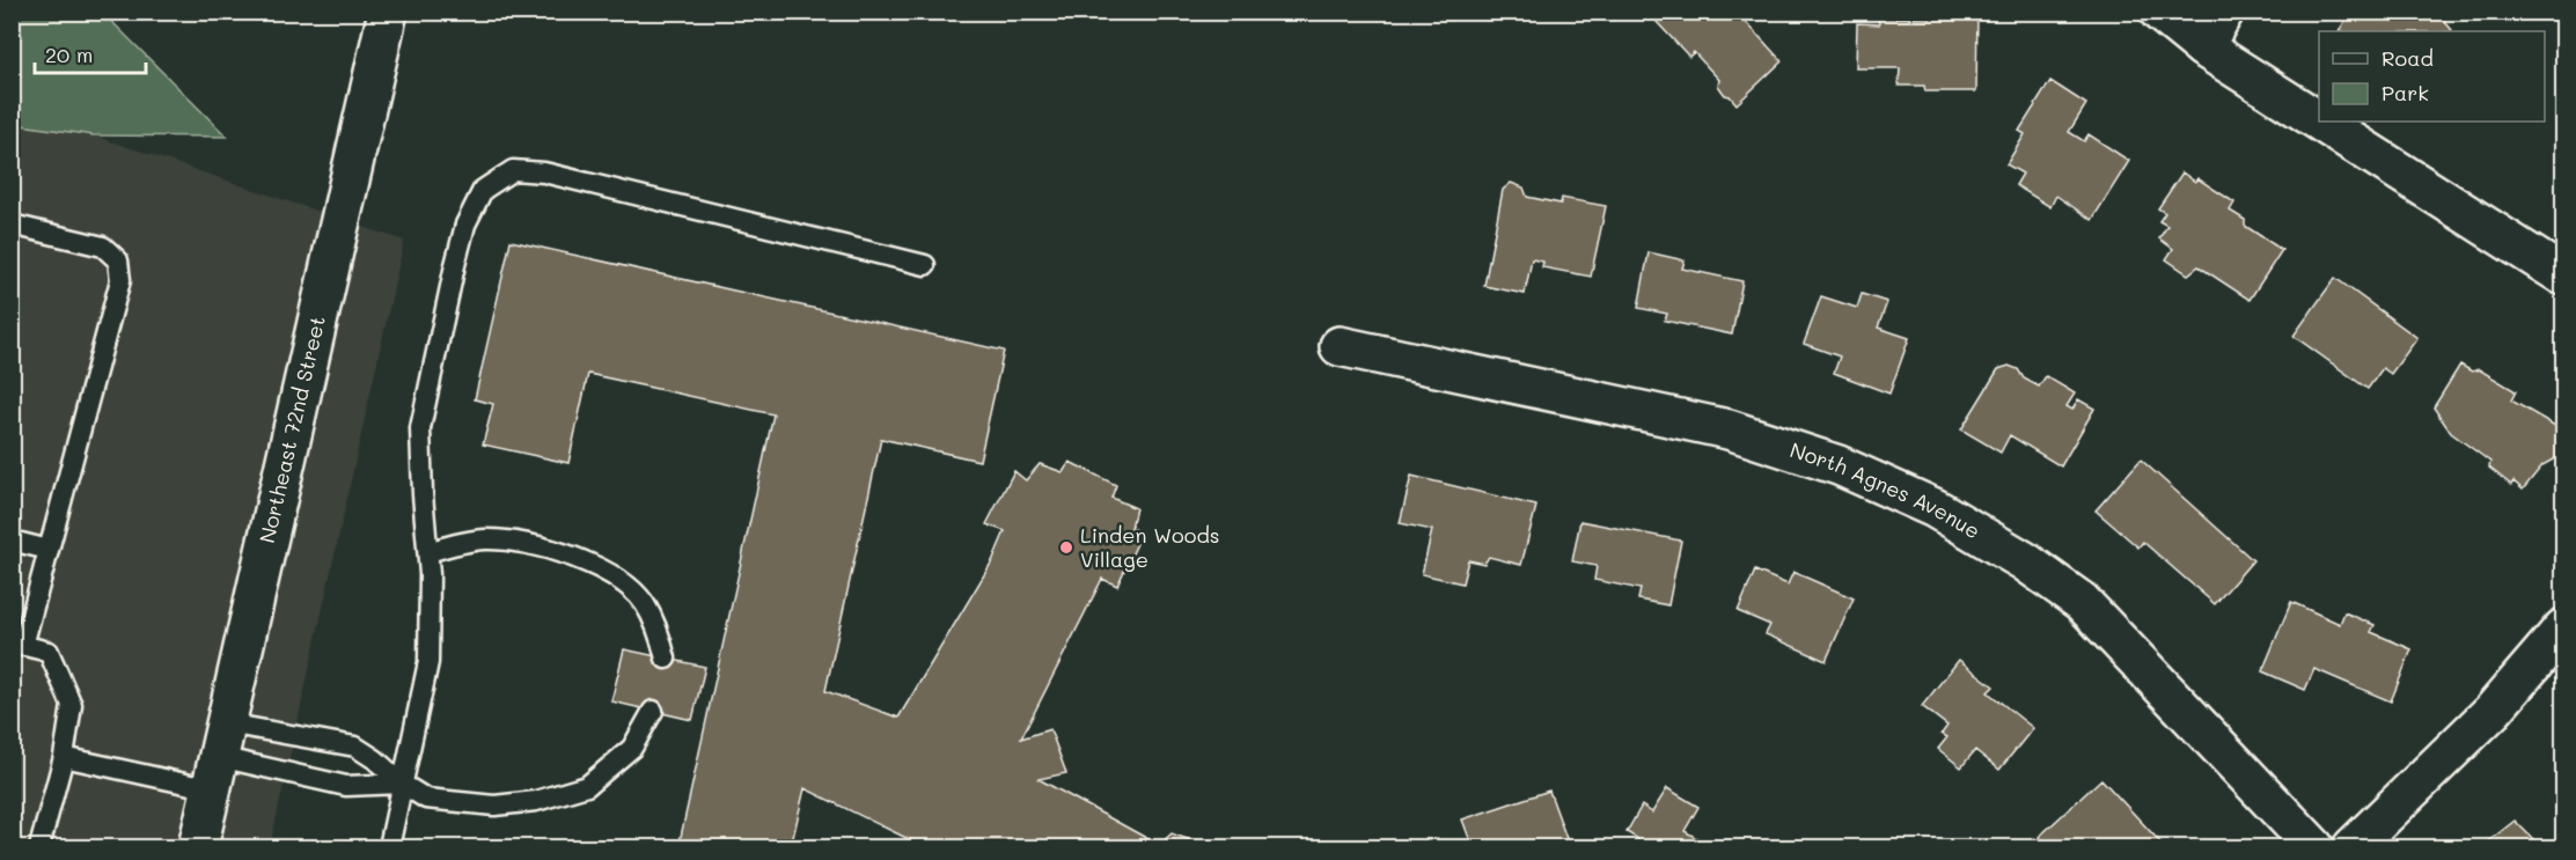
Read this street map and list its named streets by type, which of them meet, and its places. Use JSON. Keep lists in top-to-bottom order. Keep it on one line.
{"streets":{"street":["Northeast 72nd Street","North Agnes Avenue"]},"places":["Linden Woods Village"],"legend":["Road","Park"],"scale_bar":"20 m"}
